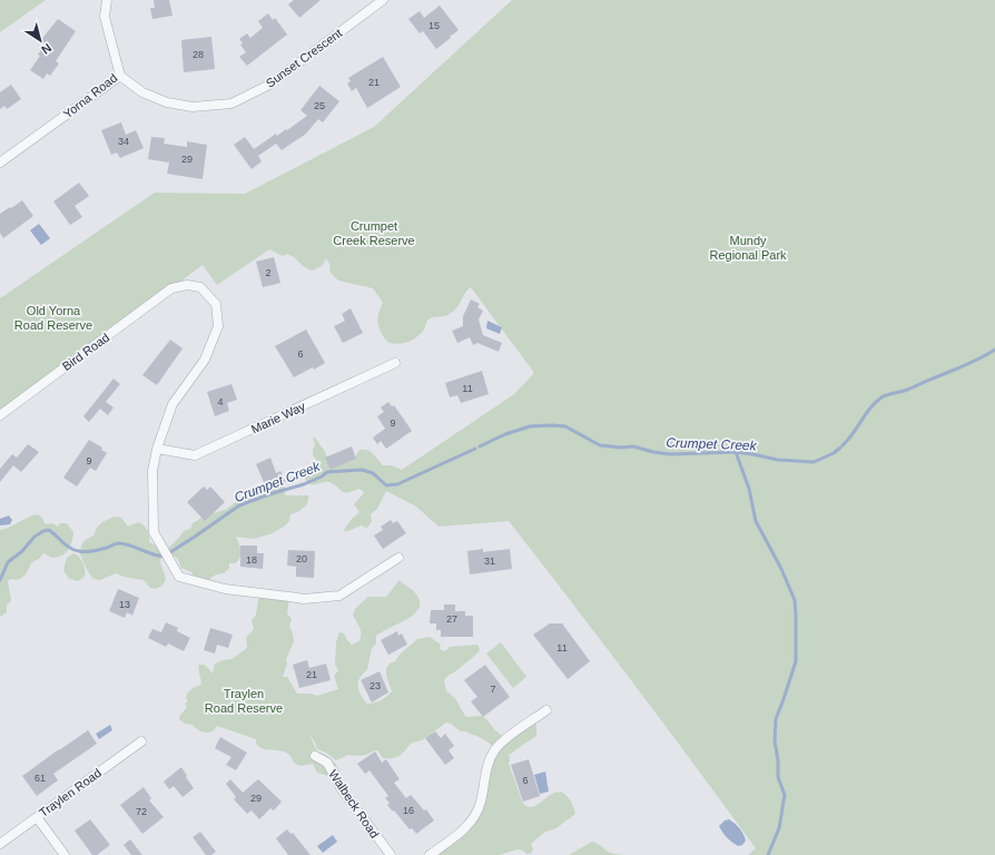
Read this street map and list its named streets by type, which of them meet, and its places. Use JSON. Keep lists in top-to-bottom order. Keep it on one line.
{"streets":{"street":["Sunset Crescent","Yorna Road","Bird Road","Marie Way","Traylen Road","Walbeck Road"]},"crossings":[["Sunset Crescent","Yorna Road"],["Bird Road","Marie Way"]],"water":["Crumpet Creek"],"parks":["Crumpet Creek Reserve","Mundy Regional Park","Old Yorna Road Reserve","Traylen Road Reserve"],"house_numbers":["15","28","21","25","34","29","2","6","11","4","9","9","20","18","31","13","27","11","21","23","7","61","6","29","16","72"],"north":"bottom right"}
